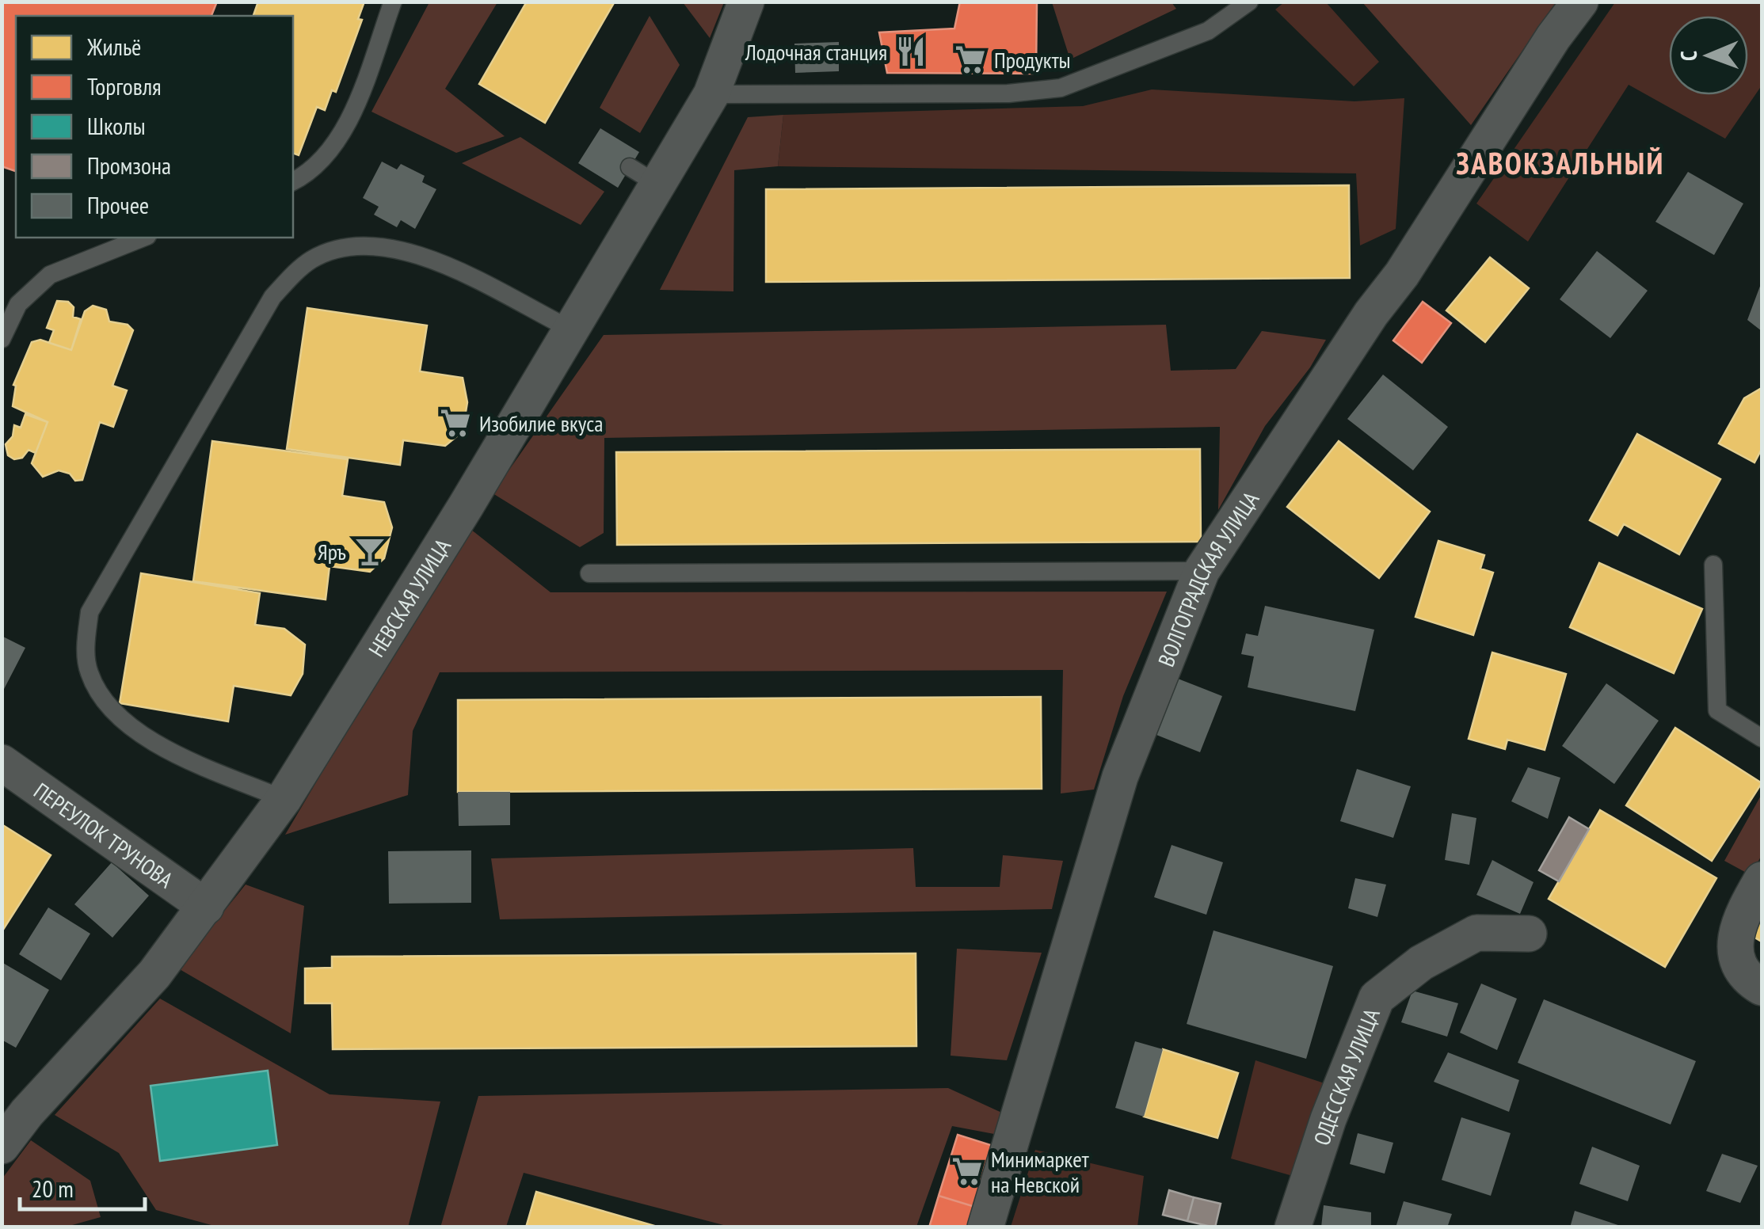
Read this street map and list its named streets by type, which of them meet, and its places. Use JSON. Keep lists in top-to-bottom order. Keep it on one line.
{"streets":{"street":["ВОЛГОГРАДСКАЯ УЛИЦА","НЕВСКАЯ УЛИЦА","ПЕРЕУЛОК ТРУНОВА","ОДЕССКАЯ УЛИЦА"]},"crossings":[["НЕВСКАЯ УЛИЦА","ПЕРЕУЛОК ТРУНОВА"]],"districts":["ЗАВОКЗАЛЬНЫЙ"],"places":{"restaurant":["Лодочная станция"],"supermarket":["Продукты","Изобилие вкуса","Минимаркет на Невской"],"bar":["Яръ"]},"legend":["Жильё","Торговля","Школы","Промзона","Прочее"],"scale_bar":"20 m","north":"left"}
